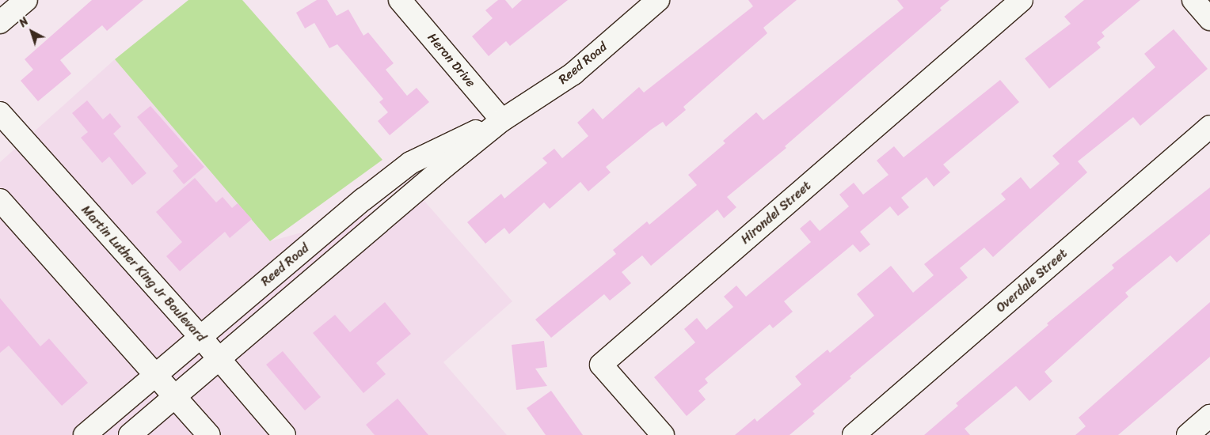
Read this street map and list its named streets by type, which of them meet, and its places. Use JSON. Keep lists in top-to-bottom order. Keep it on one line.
{"streets":{"street":["Heron Drive","Reed Road","Hirondel Street","Martin Luther King Jr Boulevard","Overdale Street"]},"crossings":[["Heron Drive","Reed Road"],["Reed Road","Martin Luther King Jr Boulevard"]],"north":"top left"}
